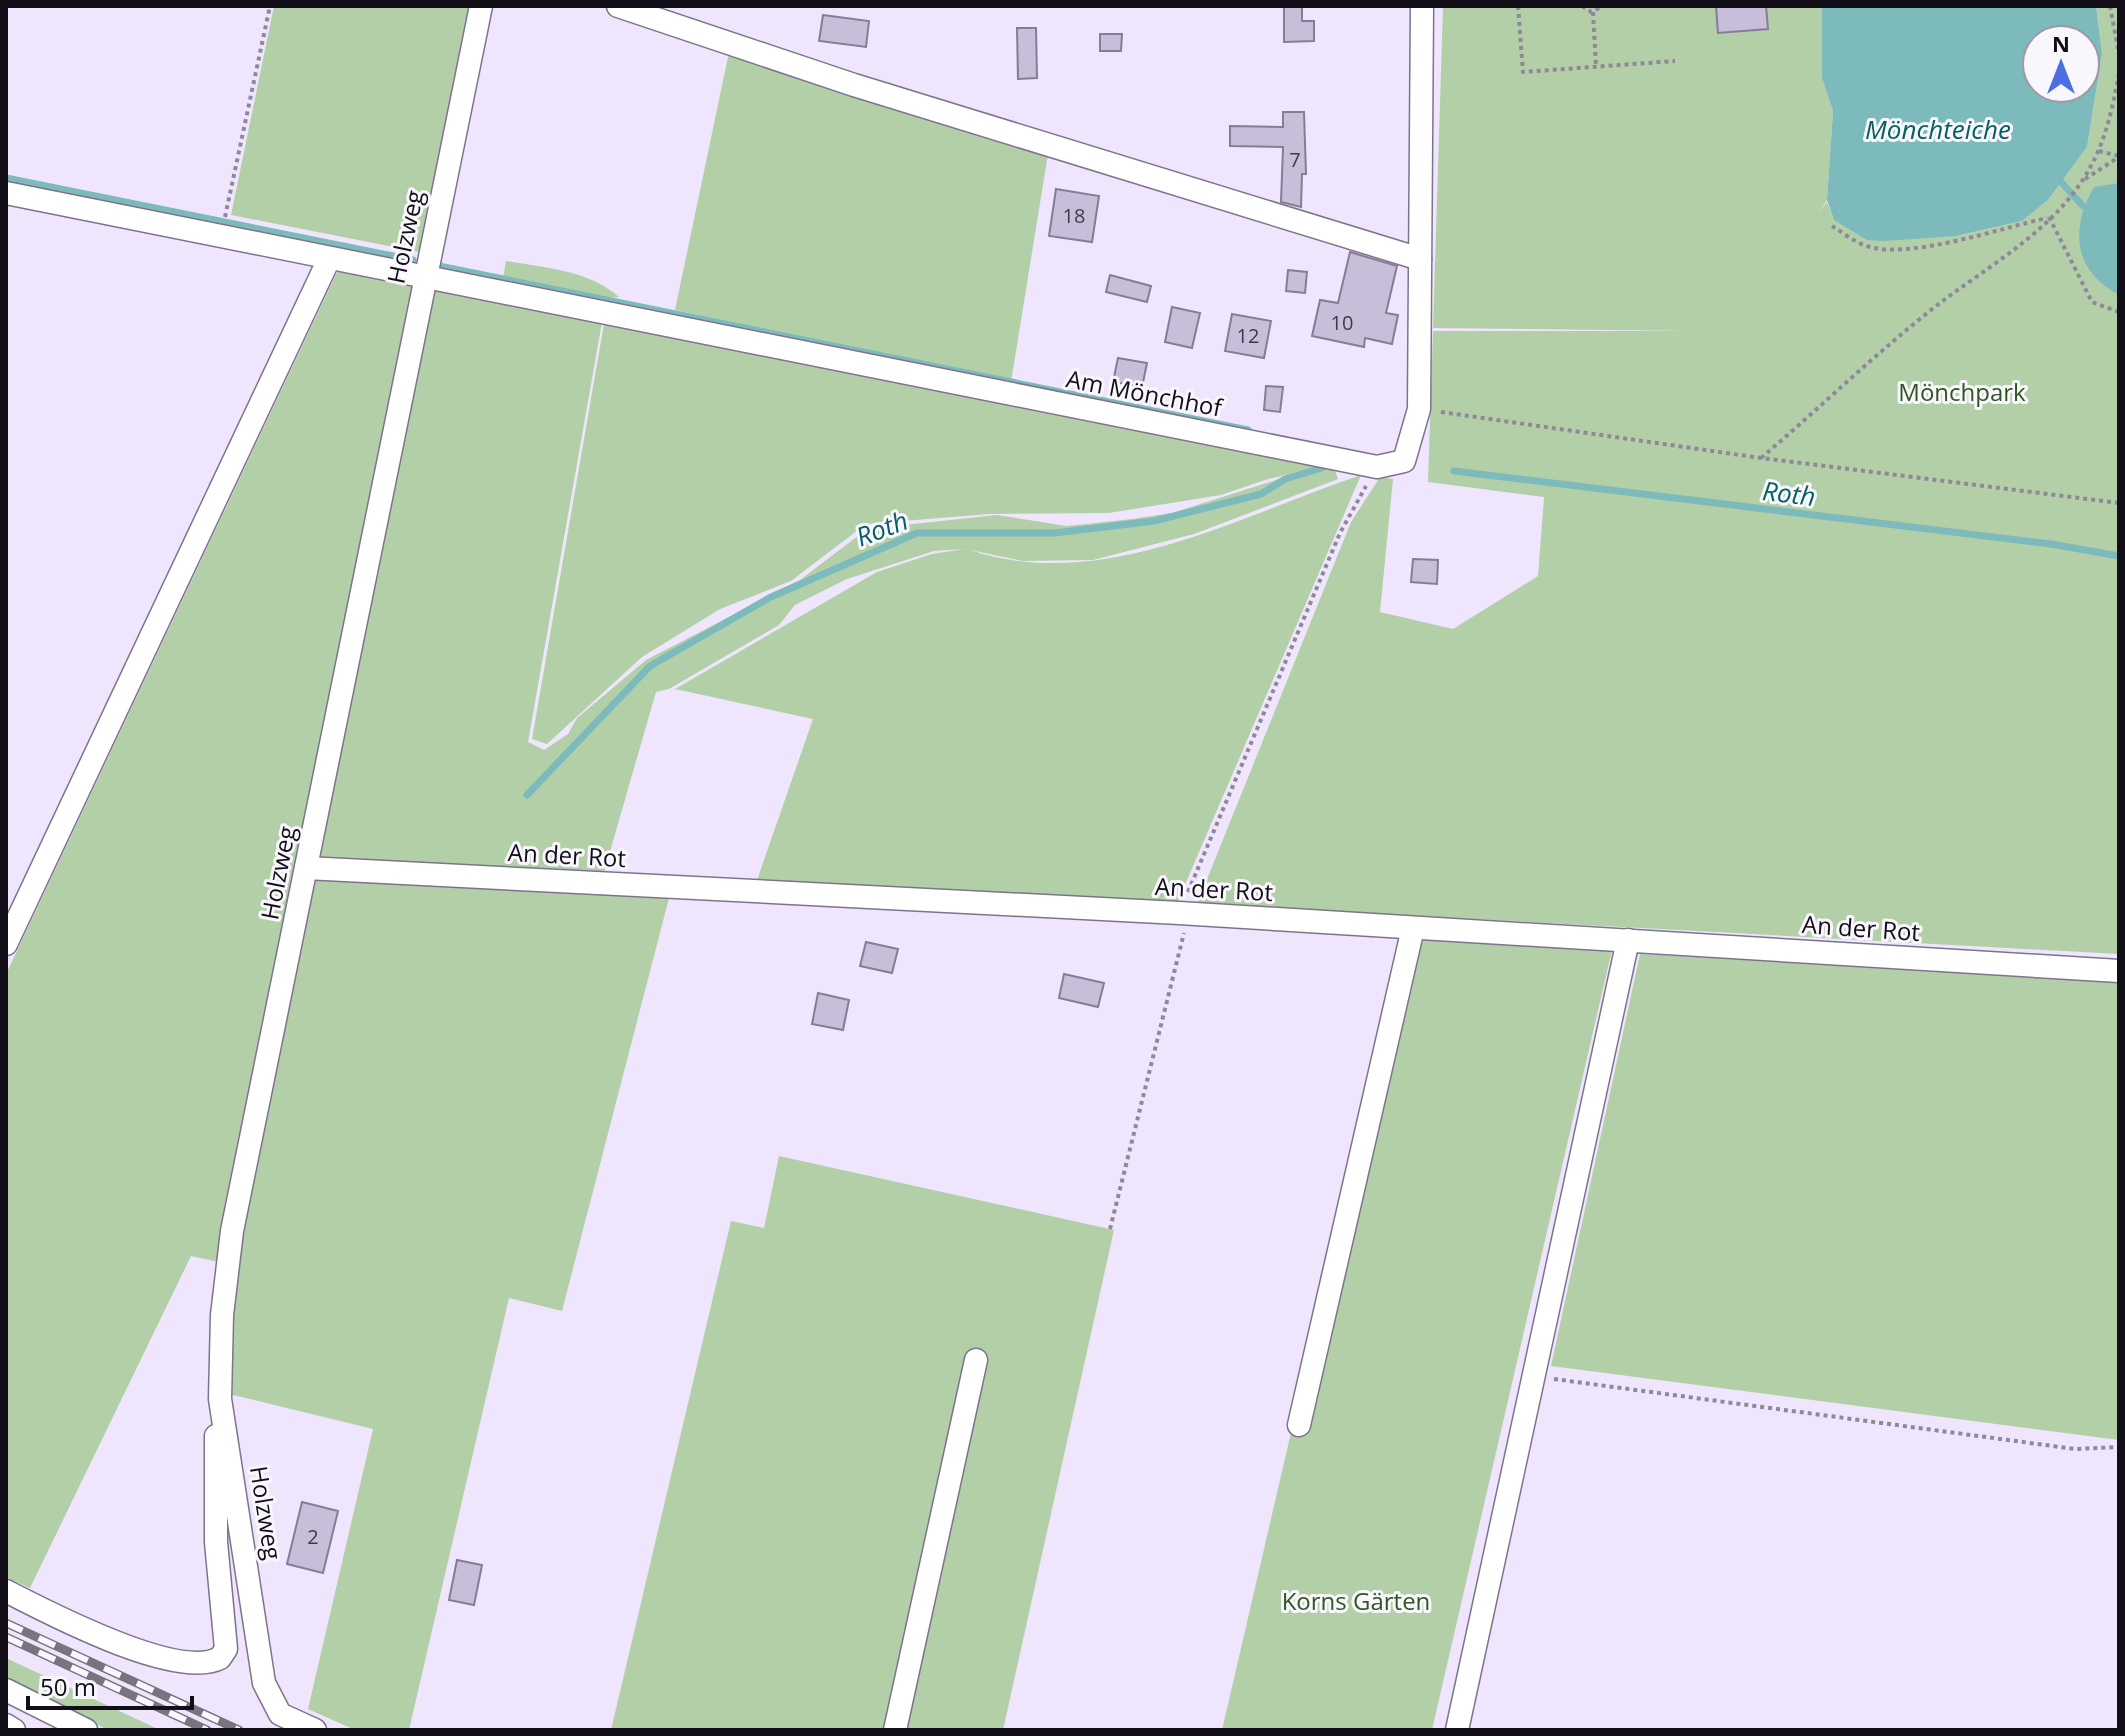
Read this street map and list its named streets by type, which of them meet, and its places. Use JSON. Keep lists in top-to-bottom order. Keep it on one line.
{"streets":{"street":["Holzweg","Am Mönchhof","An der Rot"]},"crossings":[["Holzweg","Am Mönchhof"],["Holzweg","An der Rot"]],"water":["Mönchteiche","Roth"],"parks":["Mönchpark","Korns Gärten"],"house_numbers":["7","18","10","12","2"],"scale_bar":"50 m","north":"top"}
